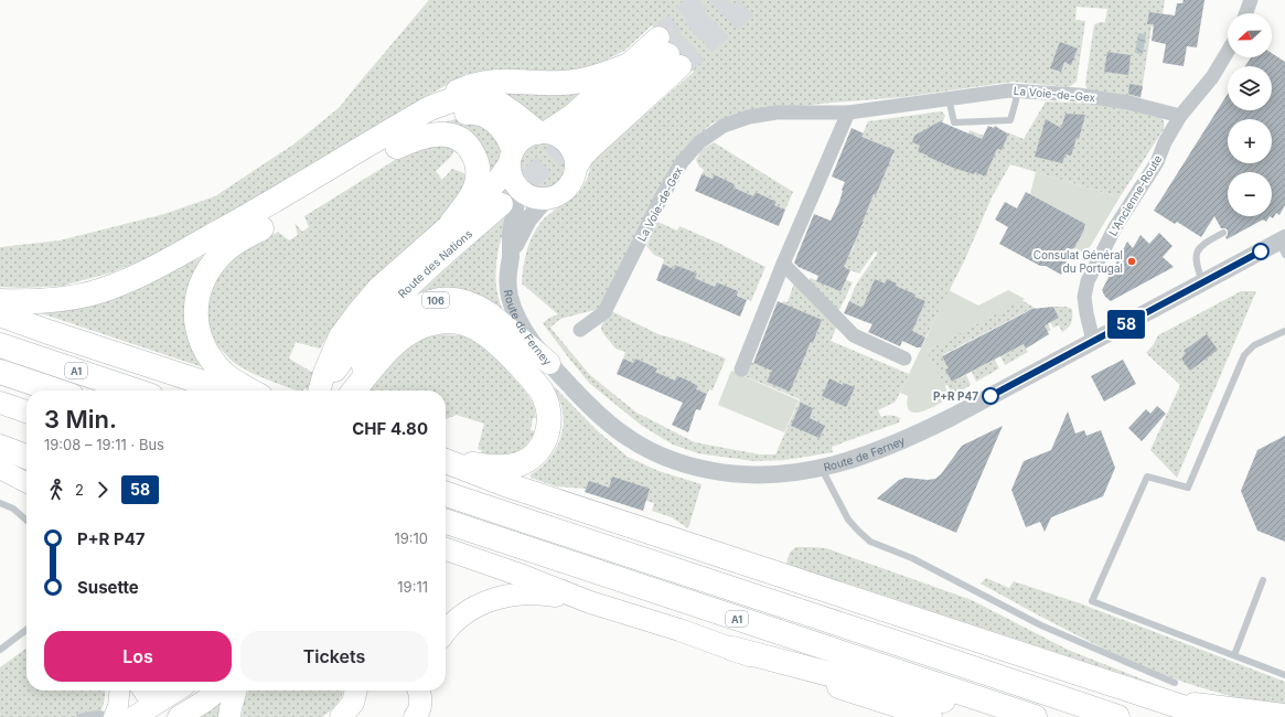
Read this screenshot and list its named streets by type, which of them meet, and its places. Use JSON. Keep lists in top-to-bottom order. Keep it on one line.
{"streets":{"highway":["A1"],"main road":["Route des Nations","106"],"street":["La Voie-de-Gex","L'Ancienne-Route","Route de Ferney"]},"crossings":[["La Voie-de-Gex","L'Ancienne-Route"],["L'Ancienne-Route","Route de Ferney"],["106","Route de Ferney"]],"places":["Consulat Général du Portugal","P+R P47"],"lines":["bus line 58"],"north":"left","page":{"on_map":"58","map_buttons":["+","−"],"heading":["3 Min.","19:08 – 19:11 · Bus","CHF 4.80"],"legs":["2","58"],"list":[{"name":"P+R P47","value":"19:10"},{"name":"Susette","value":"19:11"}],"buttons":["Los","Tickets"]}}
